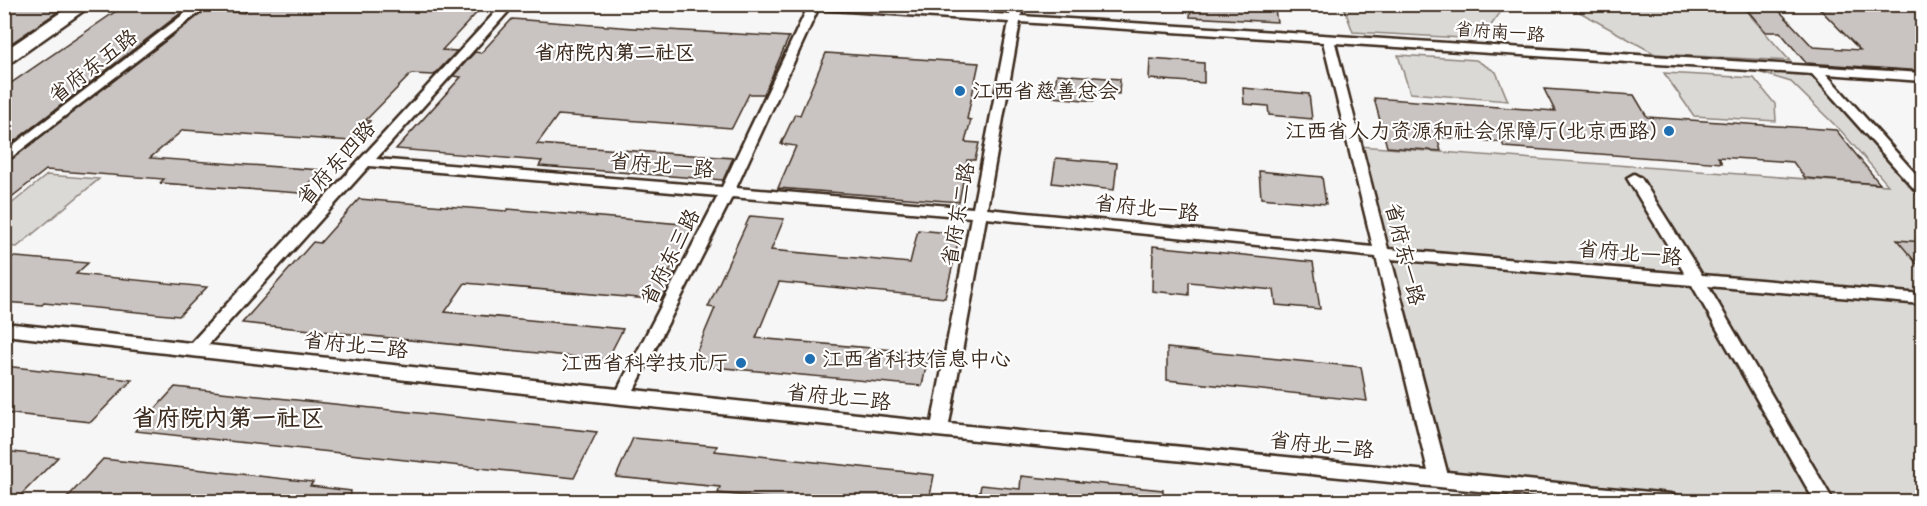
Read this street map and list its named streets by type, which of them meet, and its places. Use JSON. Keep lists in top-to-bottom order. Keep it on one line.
{"streets":{"street":["省府南一路","省府东五路","省府东四路","省府北一路","省府东二路","省府东一路","省府东三路","省府北二路"]},"crossings":[["省府南一路","省府东二路"],["省府南一路","省府东一路"],["省府南一路","省府东三路"],["省府东四路","省府北一路"],["省府东四路","省府北二路"],["省府北一路","省府东二路"],["省府北一路","省府东一路"],["省府北一路","省府东三路"],["省府东二路","省府北二路"],["省府东一路","省府北二路"],["省府东三路","省府北二路"]],"districts":["省府院内第二社区","省府院内第一社区"],"places":["江西省慈善总会","江西省人力资源和社会保障厅(北京西路)","江西省科技信息中心","江西省科学技术厅"]}
